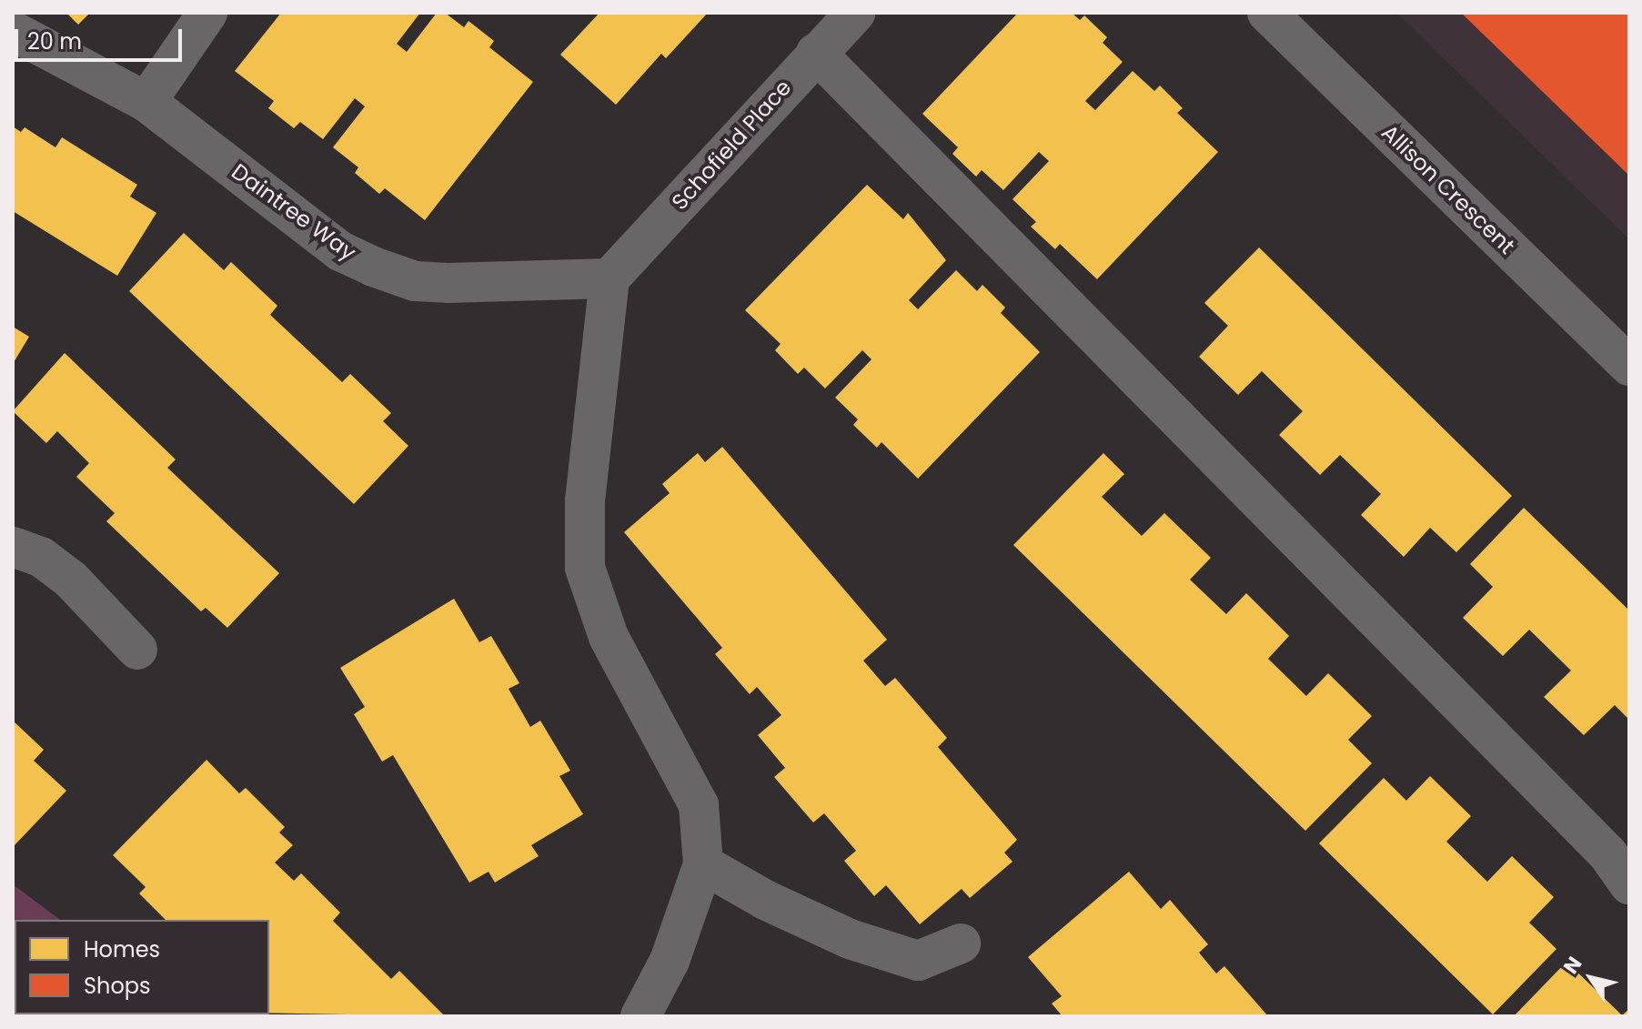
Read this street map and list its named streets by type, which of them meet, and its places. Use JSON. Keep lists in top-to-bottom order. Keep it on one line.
{"streets":{"street":["Schofield Place","Allison Crescent","Daintree Way"]},"crossings":[["Schofield Place","Daintree Way"]],"legend":["Homes","Shops"],"scale_bar":"20 m","north":"top left"}
